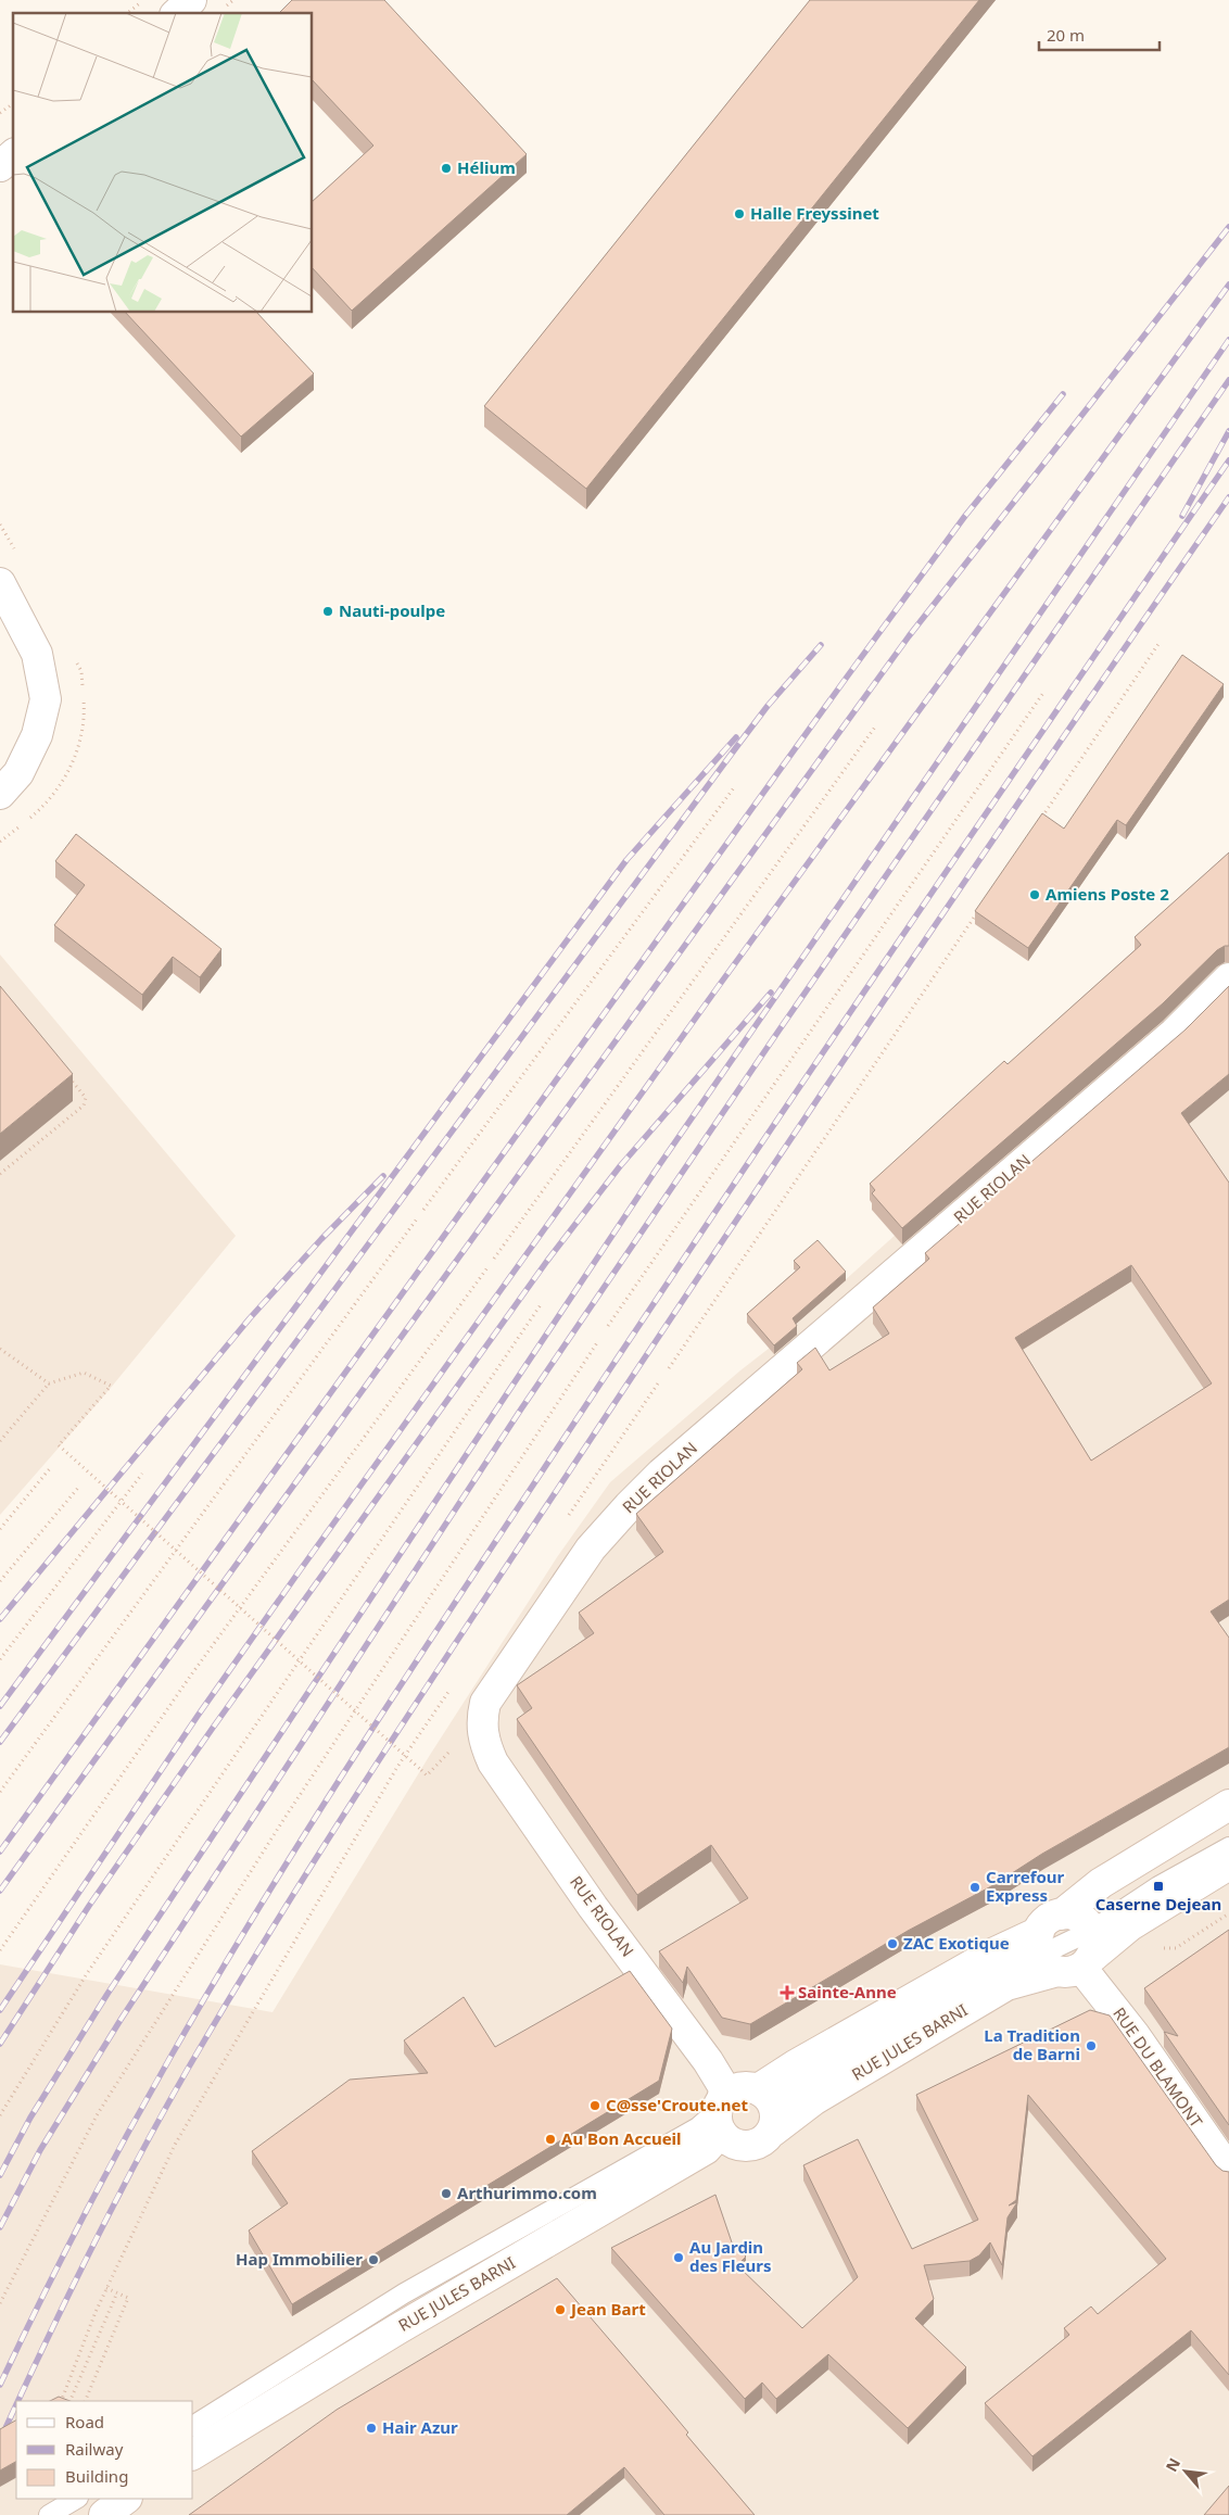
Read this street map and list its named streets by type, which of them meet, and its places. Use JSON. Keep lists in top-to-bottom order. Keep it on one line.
{"streets":{"street":["RUE RIOLAN","RUE JULES BARNI","RUE DU BLAMONT"]},"crossings":[["RUE RIOLAN","RUE JULES BARNI"],["RUE JULES BARNI","RUE DU BLAMONT"]],"places":{"other":["Hélium","Halle Freyssinet","Nauti-poulpe","Amiens Poste 2","Carrefour Express","ZAC Exotique","La Tradition de Barni","C@sse'Croute.net","Au Bon Accueil","Arthurimmo.com","Au Jardin des Fleurs","Hap Immobilier","Jean Bart","Hair Azur"],"transit":["Caserne Dejean"],"health":["Sainte-Anne"]},"legend":["Road","Railway","Building"],"scale_bar":"20 m","north":"top left"}
